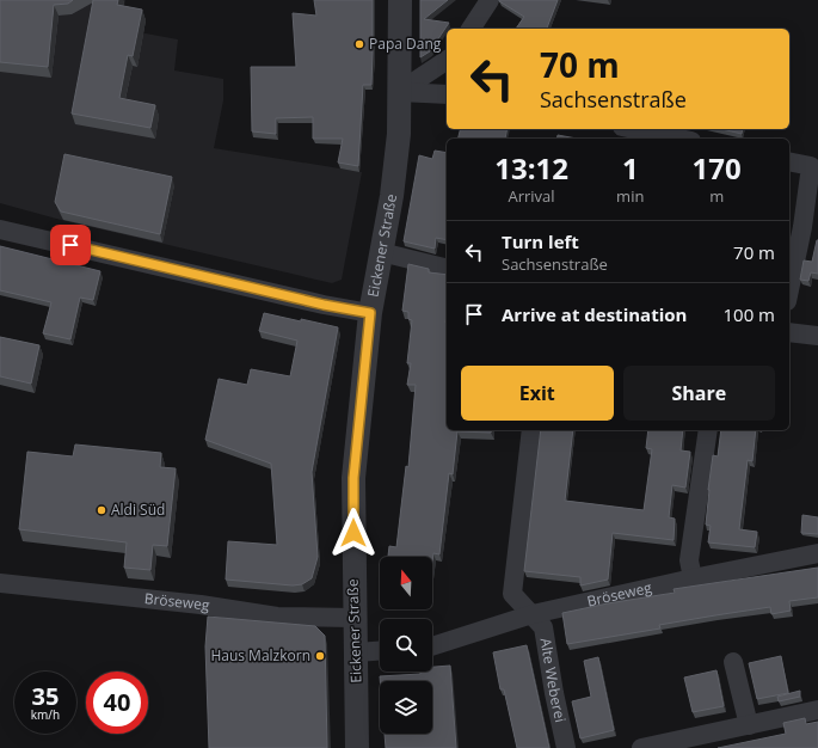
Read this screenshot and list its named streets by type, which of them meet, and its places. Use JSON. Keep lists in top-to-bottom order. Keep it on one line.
{"streets":{"street":["Eickener Straße","Bröseweg","Alte Weberei"]},"crossings":[["Eickener Straße","Bröseweg"],["Bröseweg","Alte Weberei"]],"places":["Papa Dang","Aldi Süd","Haus Malzkorn"],"north":"top","page":{"turn":["70 m","Sachsenstraße"],"eta":["13:12","Arrival","1","min","170","m"],"list":[{"name":"Turn left","note":"Sachsenstraße","value":"70 m"},{"name":"Arrive at destination","value":"100 m"}],"buttons":["Exit","Share"],"speed":"35 km/h","limit":"40"}}
